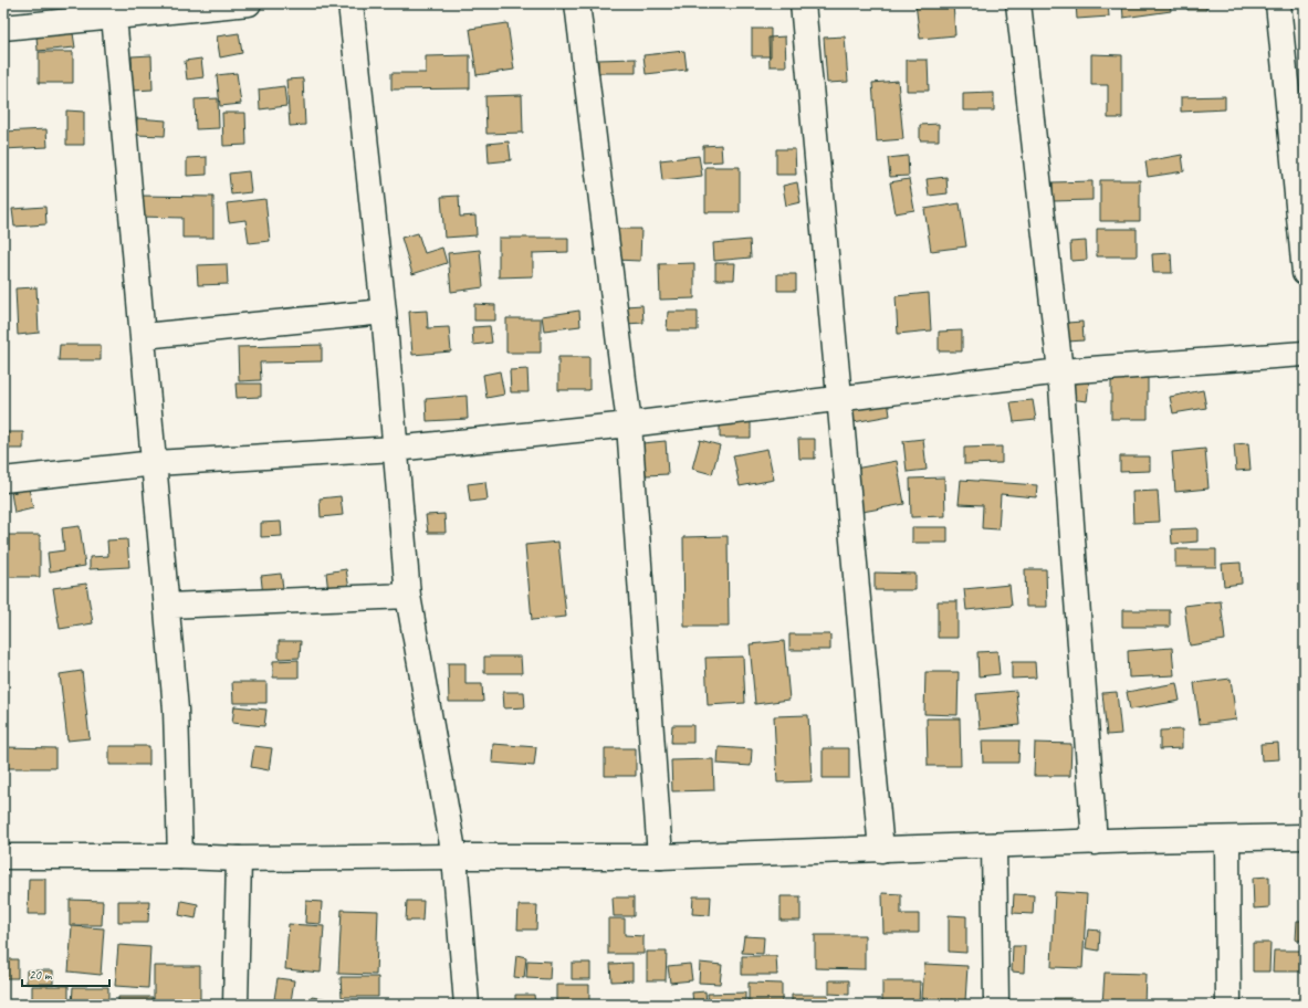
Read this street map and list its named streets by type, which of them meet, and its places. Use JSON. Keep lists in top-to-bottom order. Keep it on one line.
{"scale_bar":"20 m"}
